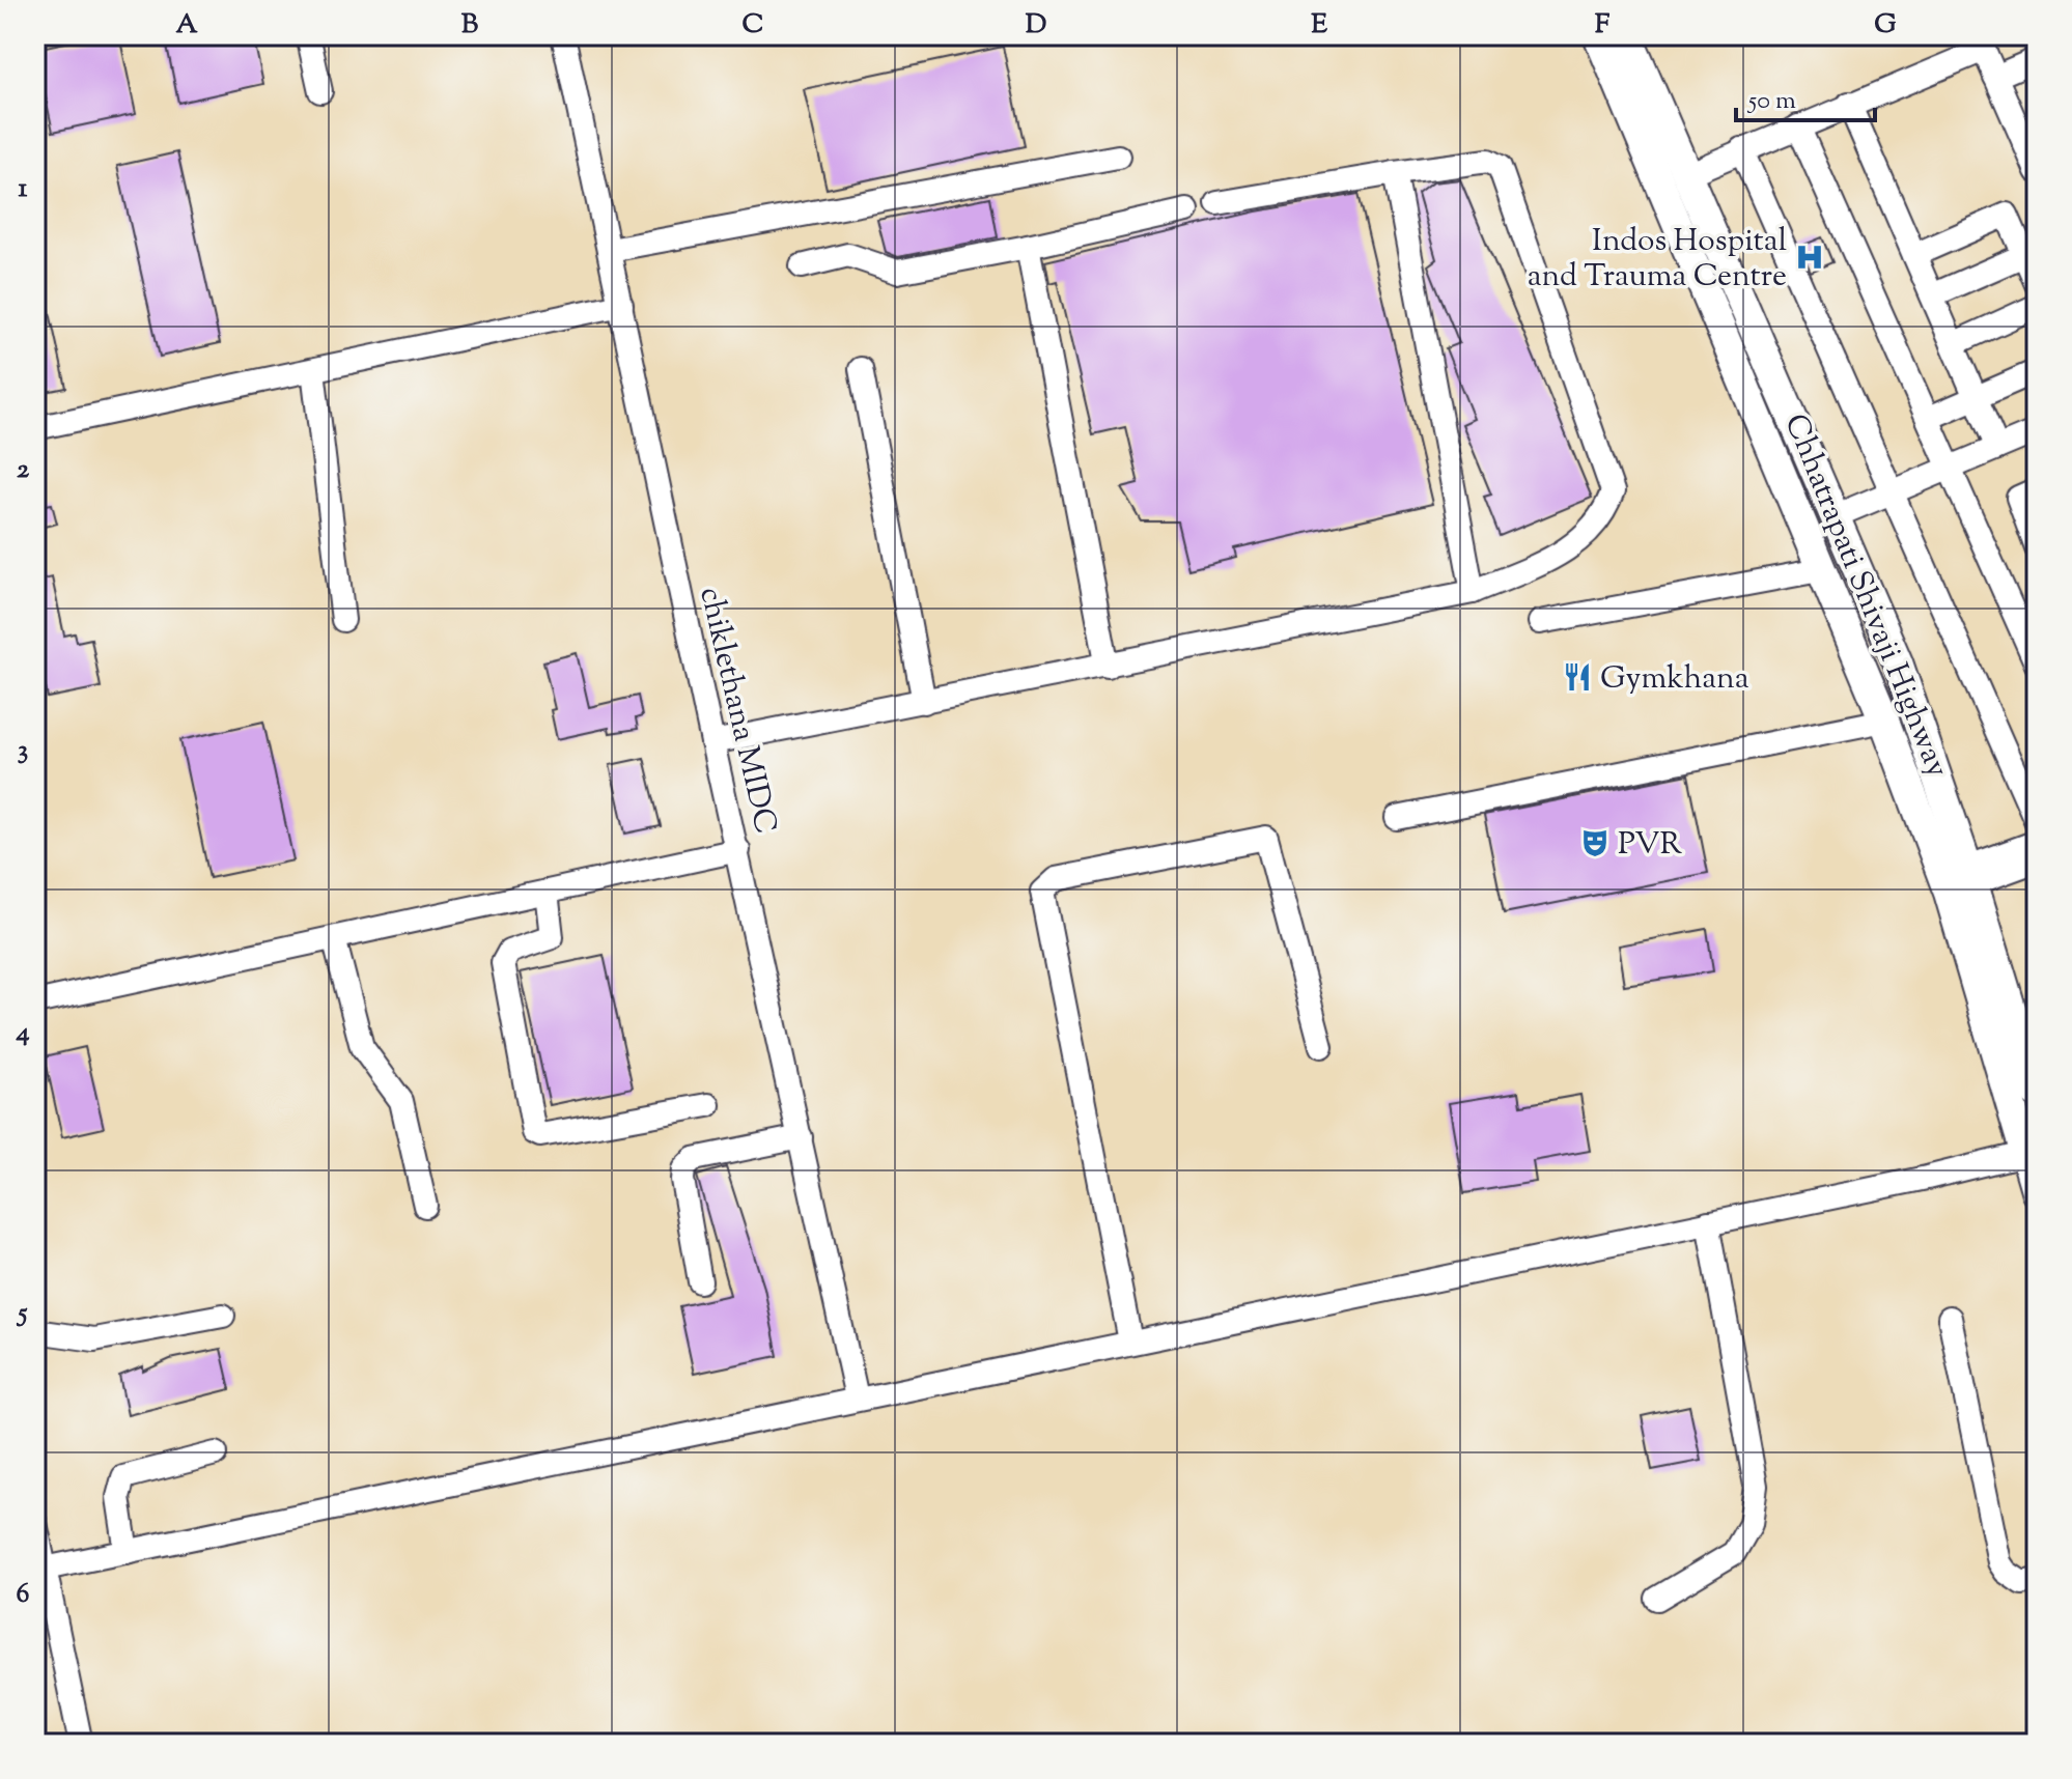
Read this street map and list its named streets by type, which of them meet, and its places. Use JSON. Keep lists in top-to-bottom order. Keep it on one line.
{"streets":{"main road":["Chhatrapati Shivaji Highway"],"street":["chiklethana MIDC"]},"places":{"hospital":["Indos Hospital and Trauma Centre"],"restaurant":["Gymkhana"],"theatre":["PVR"]},"scale_bar":"50 m","grid":{"columns":["A","B","C","D","E","F","G"],"rows":["1","2","3","4","5","6"]}}
